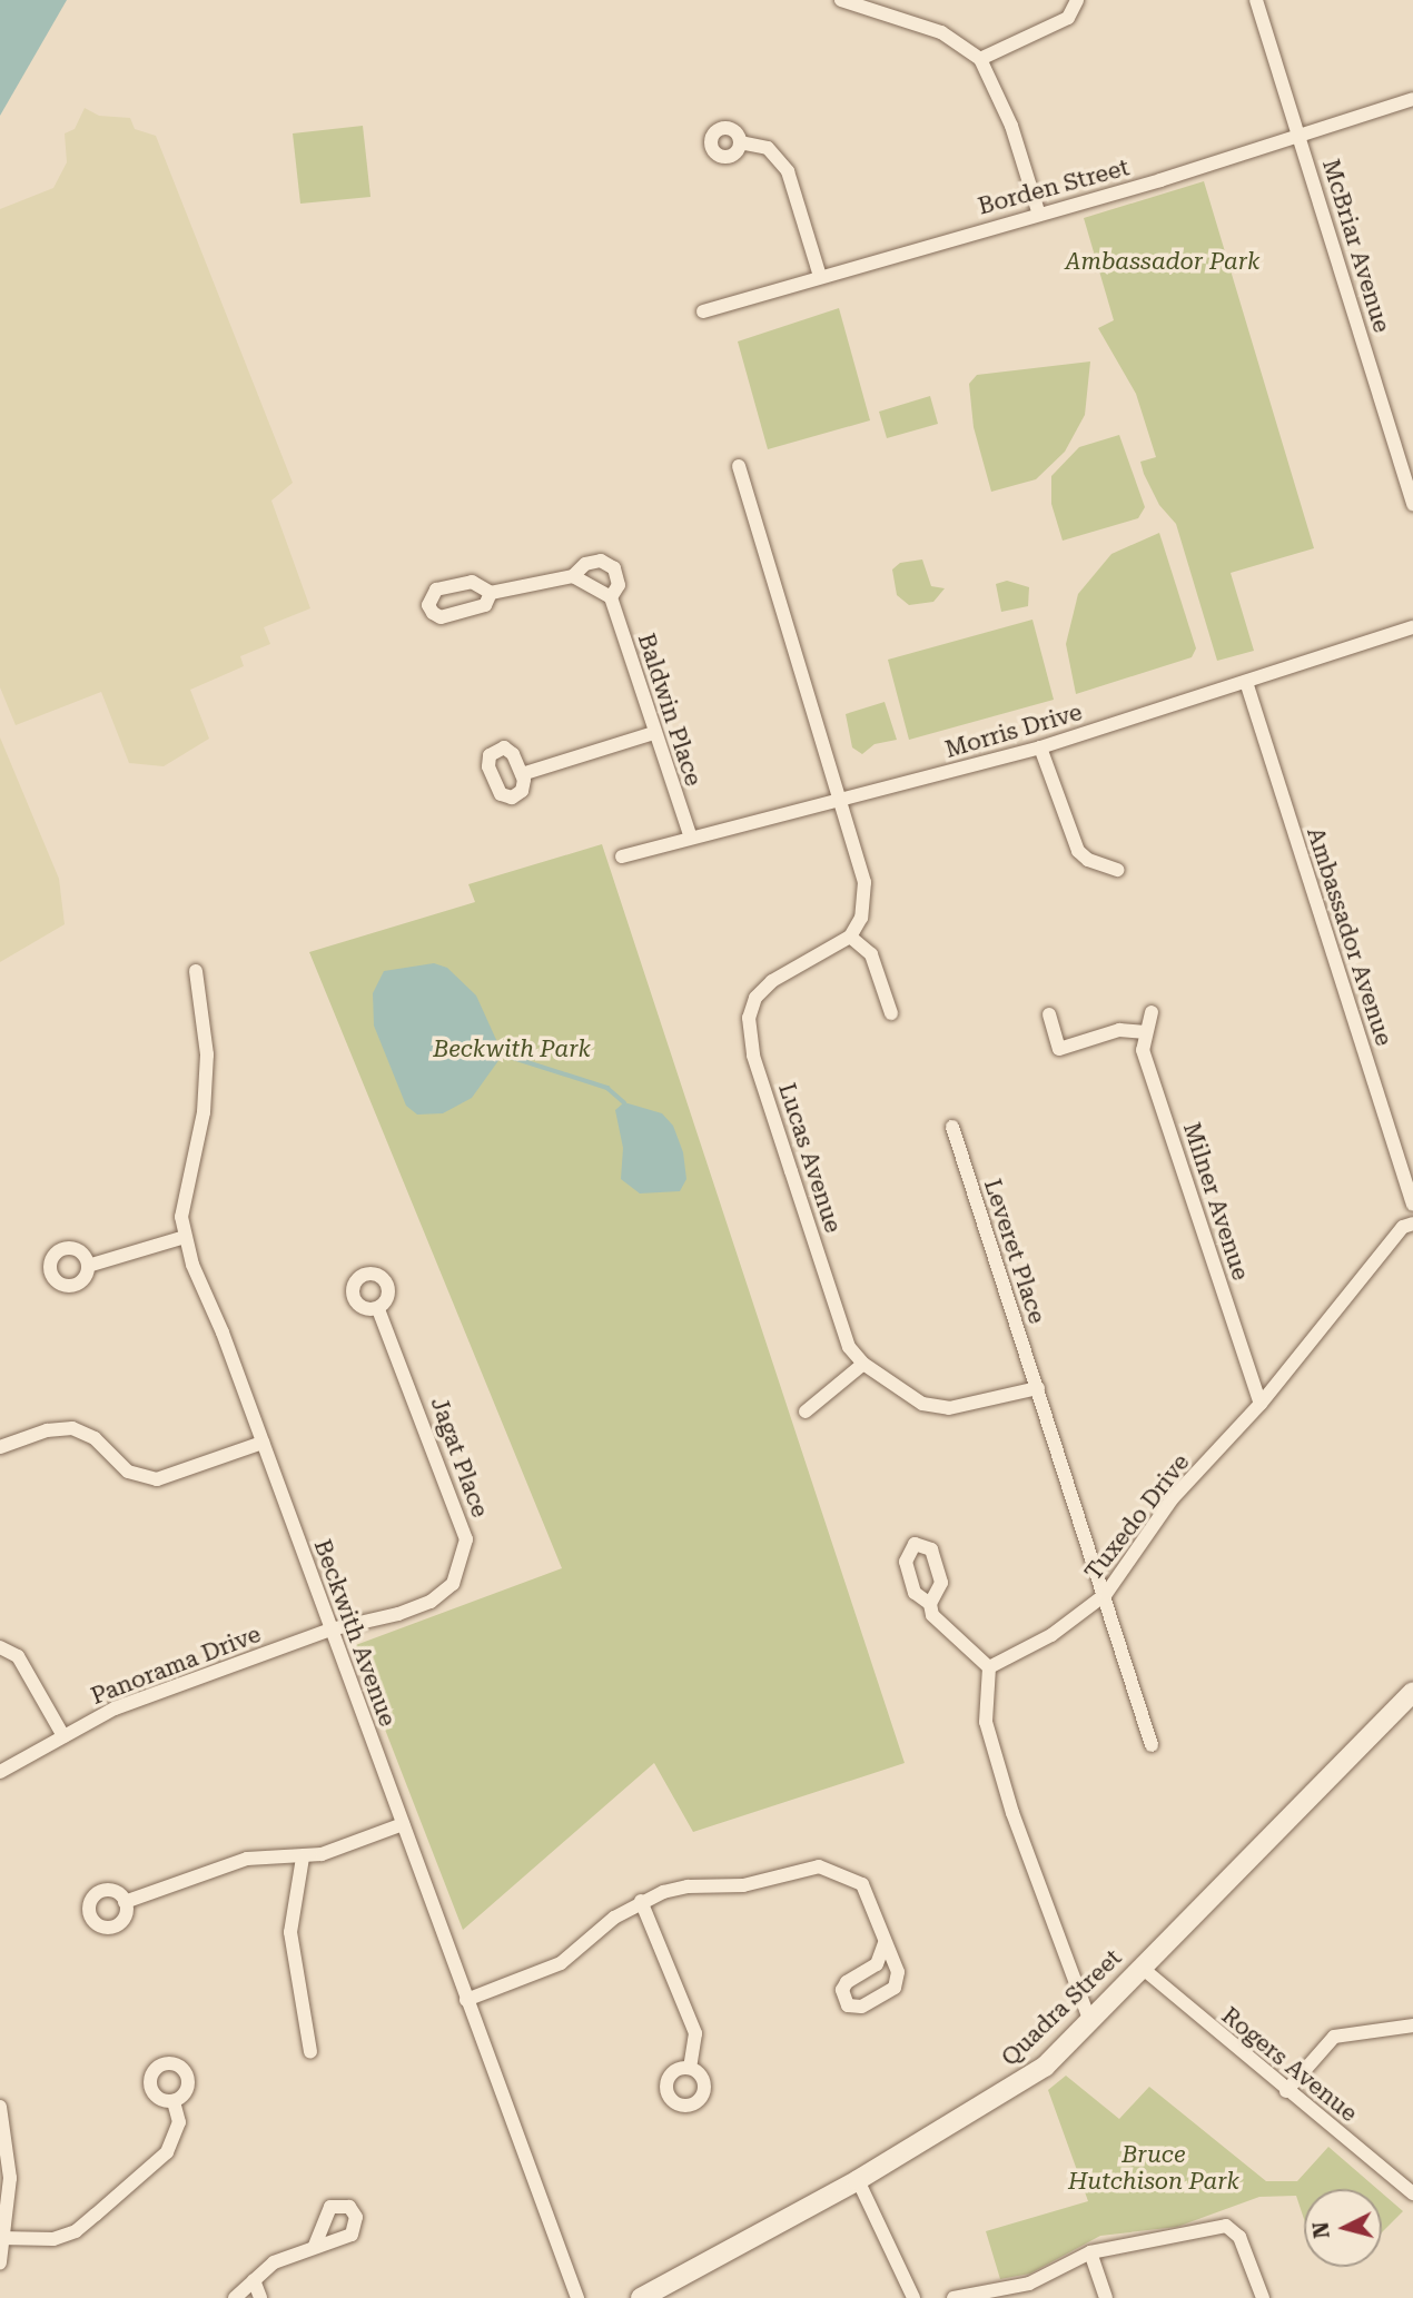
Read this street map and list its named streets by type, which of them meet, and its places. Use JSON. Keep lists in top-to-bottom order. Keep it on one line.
{"streets":{"main road":["Quadra Street"],"street":["Borden Street","McBriar Avenue","Baldwin Place","Morris Drive","Ambassador Avenue","Lucas Avenue","Milner Avenue","Leveret Place","Jagat Place","Tuxedo Drive","Beckwith Avenue","Panorama Drive","Rogers Avenue"]},"crossings":[["Borden Street","McBriar Avenue"],["Baldwin Place","Morris Drive"],["Morris Drive","Ambassador Avenue"],["Lucas Avenue","Leveret Place"],["Milner Avenue","Tuxedo Drive"],["Jagat Place","Beckwith Avenue"],["Jagat Place","Panorama Drive"],["Beckwith Avenue","Panorama Drive"],["Quadra Street","Rogers Avenue"]],"parks":["Ambassador Park","Beckwith Park","Bruce Hutchison Park"],"north":"left"}
